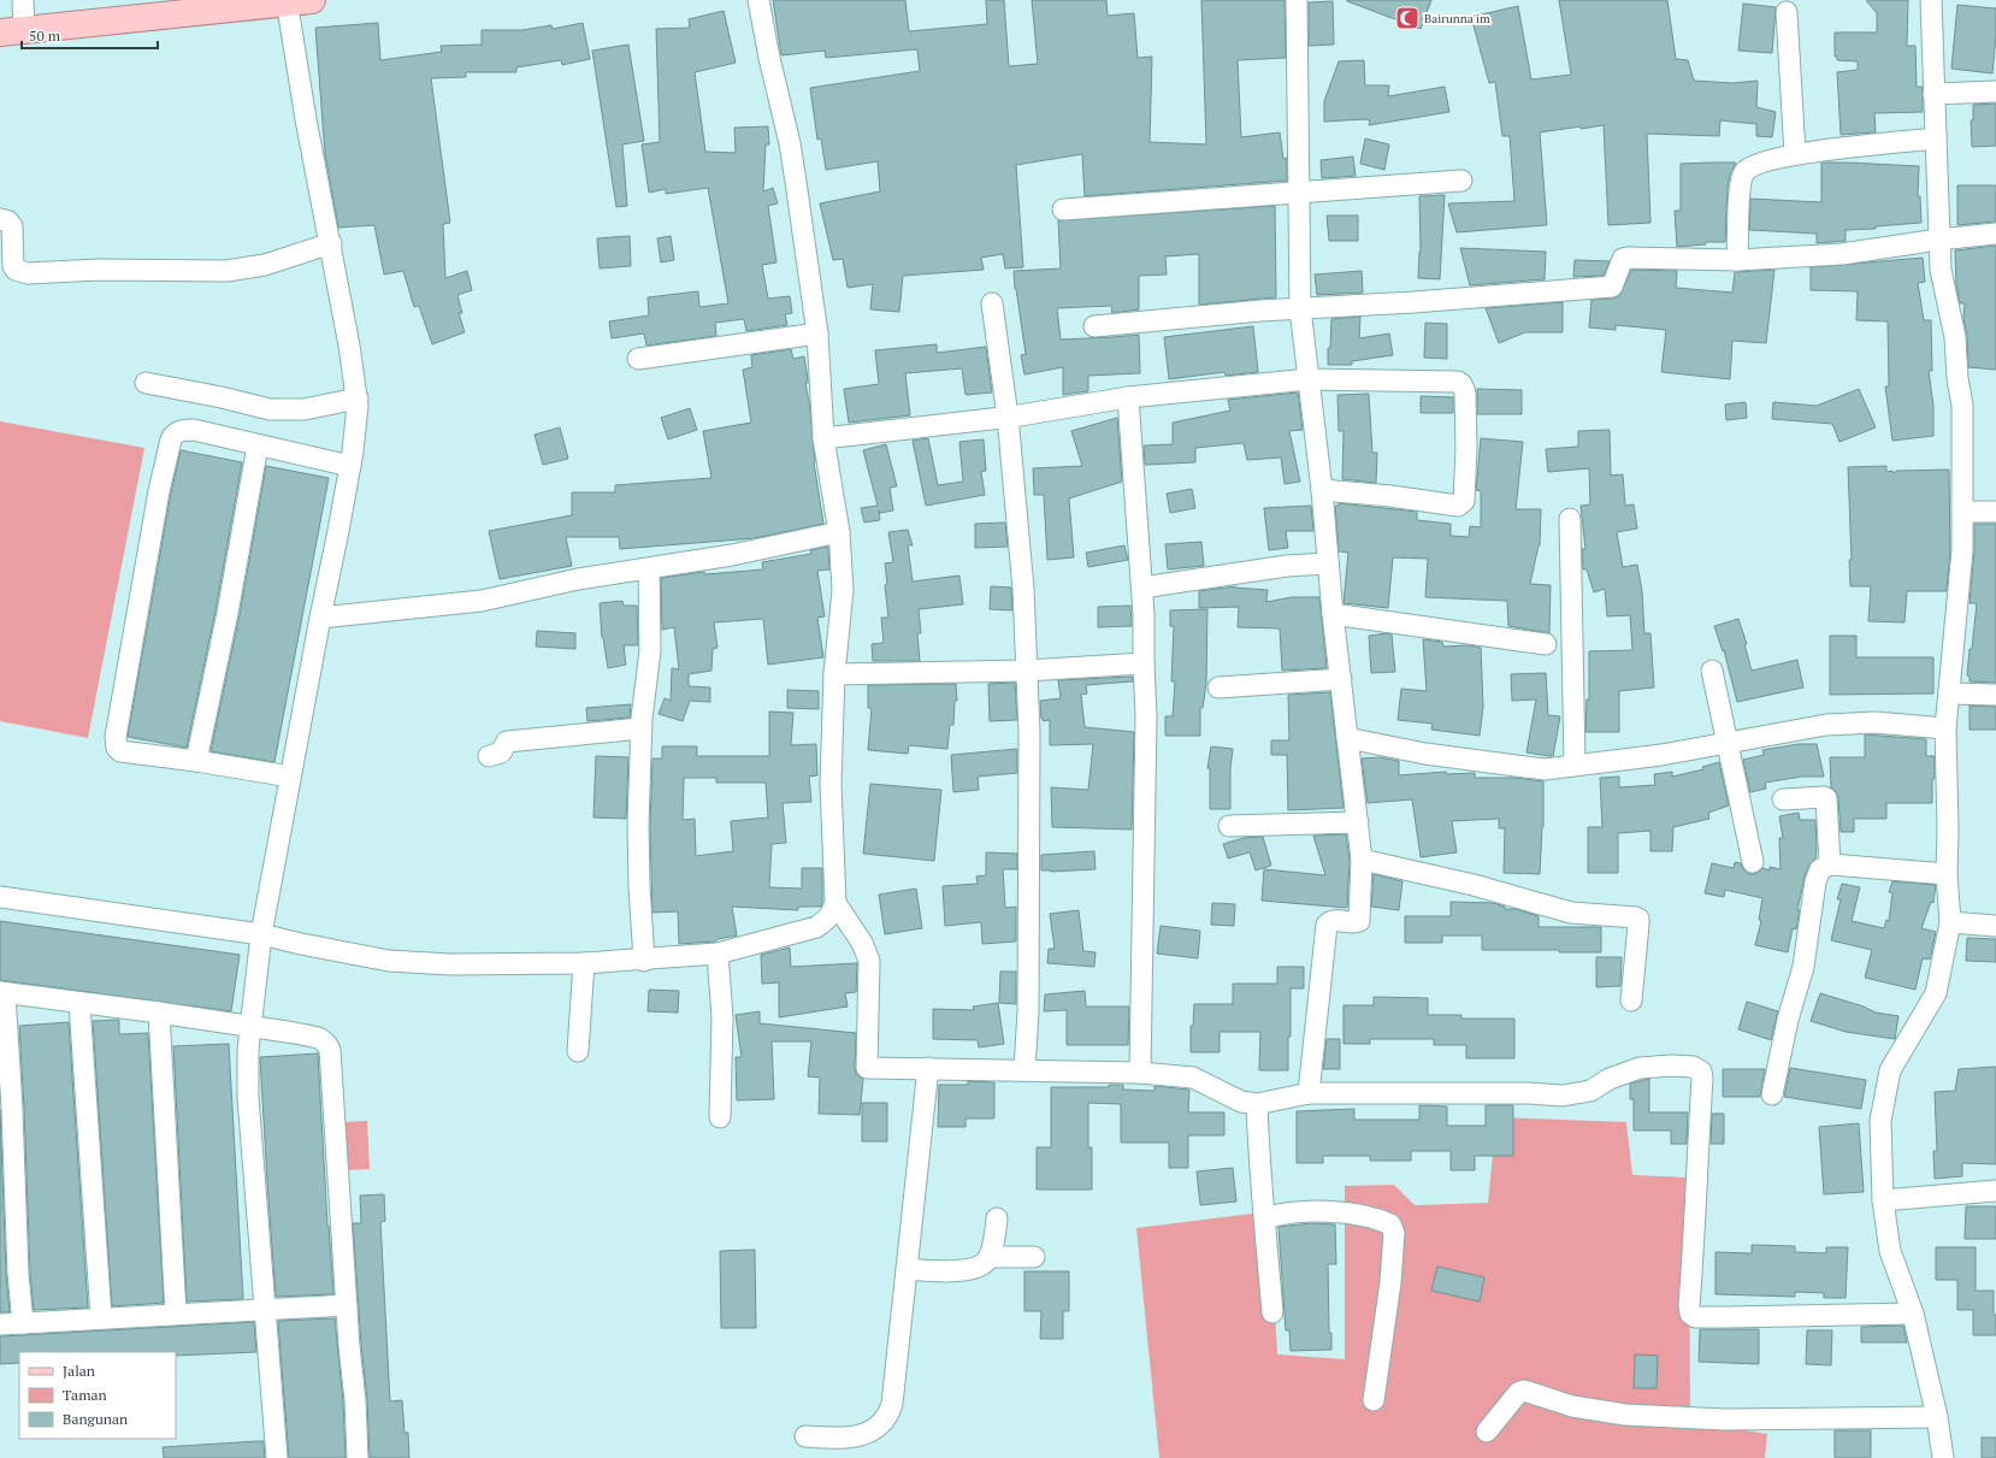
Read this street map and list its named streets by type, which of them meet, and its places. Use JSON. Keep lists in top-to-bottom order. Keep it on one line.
{"places":{"mosque":["Bairunna'im"]},"legend":["Jalan","Taman","Bangunan"],"scale_bar":"50 m"}
